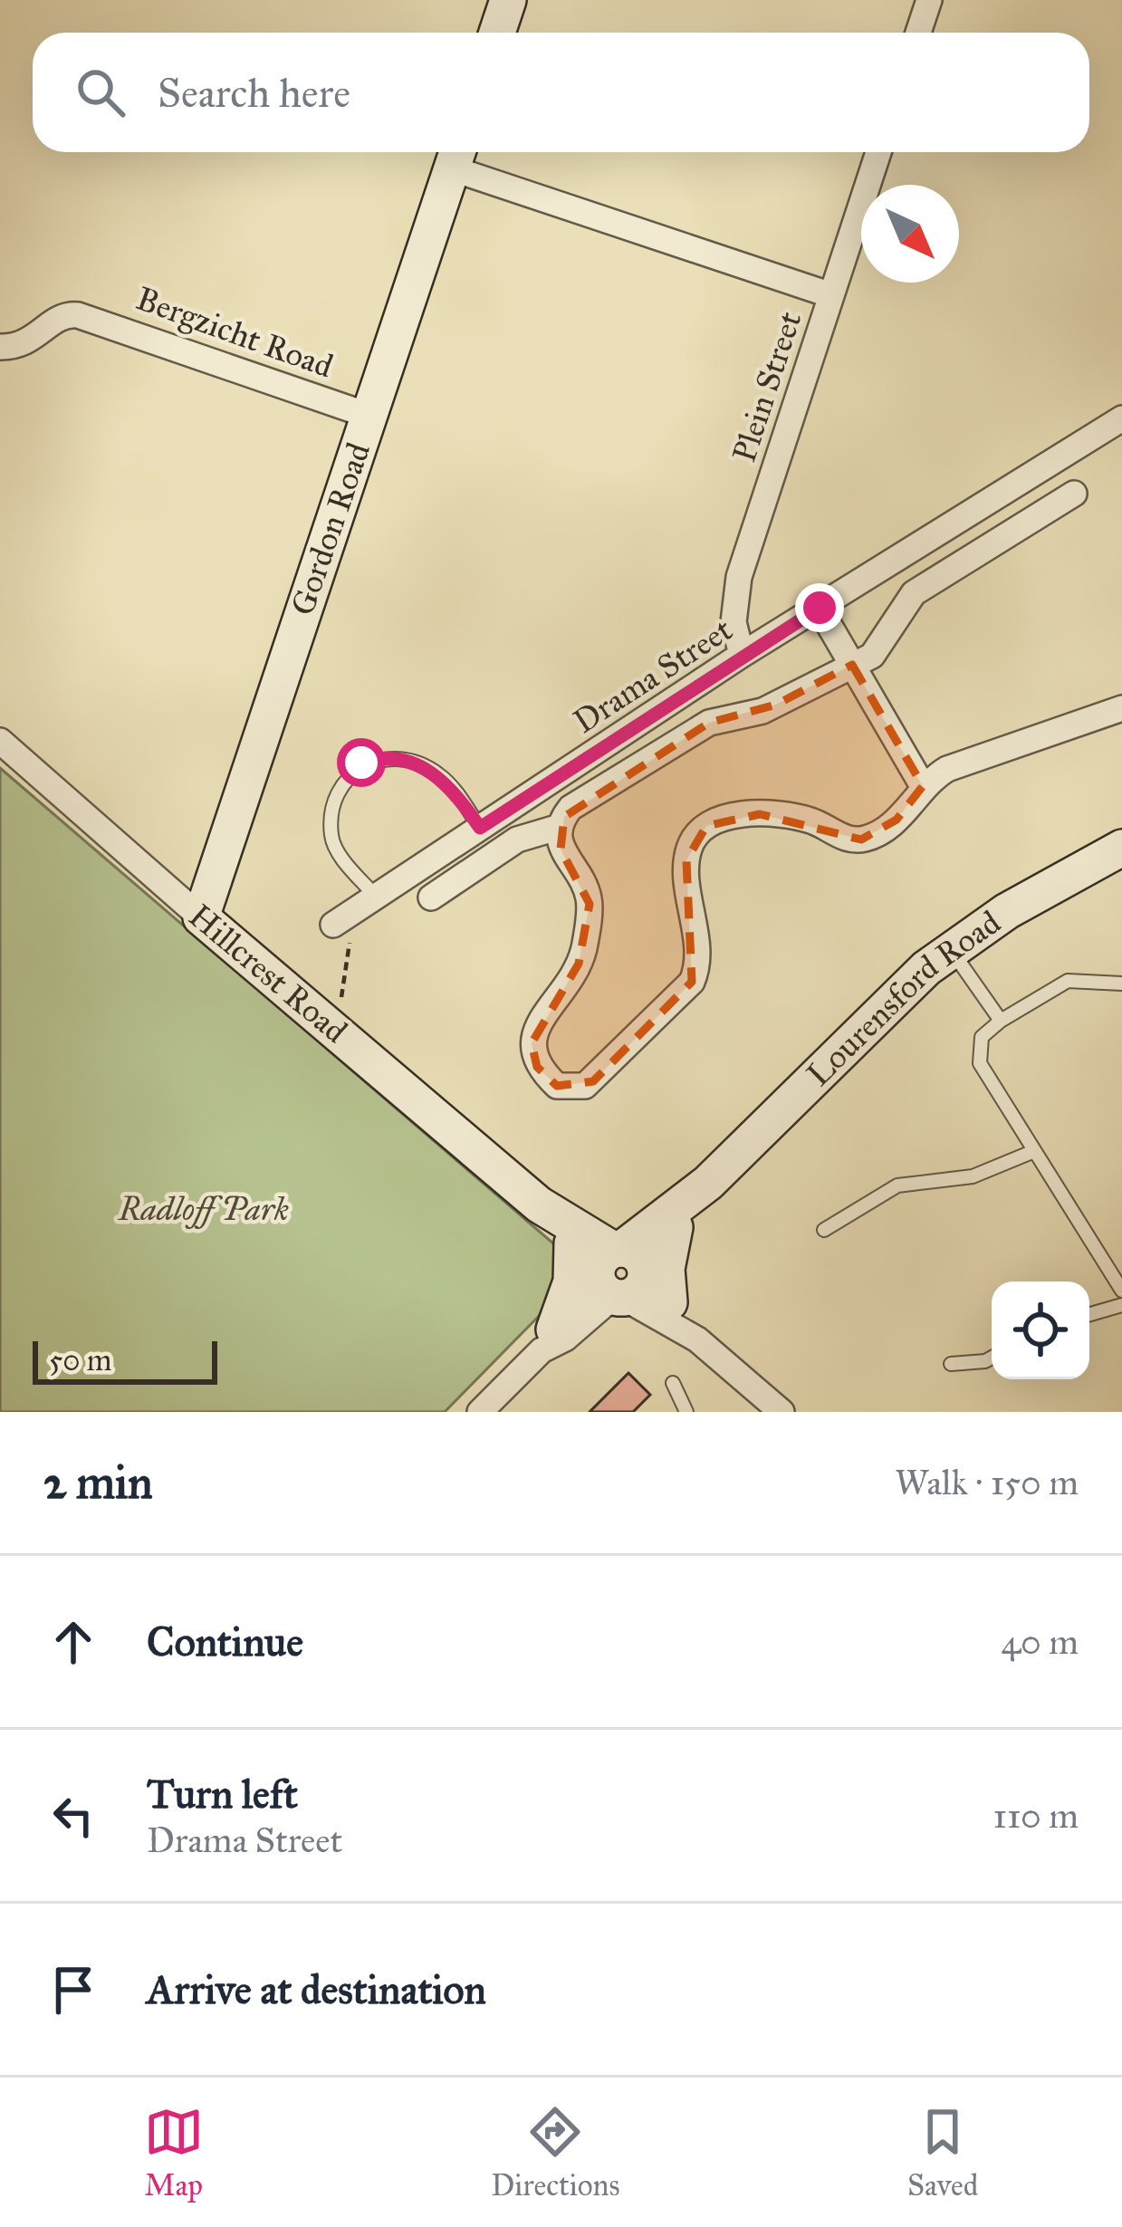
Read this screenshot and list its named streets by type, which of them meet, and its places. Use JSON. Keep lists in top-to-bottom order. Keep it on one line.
{"streets":{"street":["Bergzicht Road","Plein Street","Gordon Road","Drama Street","Hillcrest Road","Lourensford Road"]},"crossings":[["Bergzicht Road","Gordon Road"],["Plein Street","Drama Street"],["Gordon Road","Hillcrest Road"],["Hillcrest Road","Lourensford Road"]],"parks":["Radloff Park"],"scale_bar":"50 m","north":"bottom right","page":{"search":"Search here","scale":"50 m","heading":["2 min","Walk · 150 m"],"list":[["Continue","40 m"],["Turn left","Drama Street","110 m"],"Arrive at destination"],"nav":["Map","Directions","Saved"]}}
